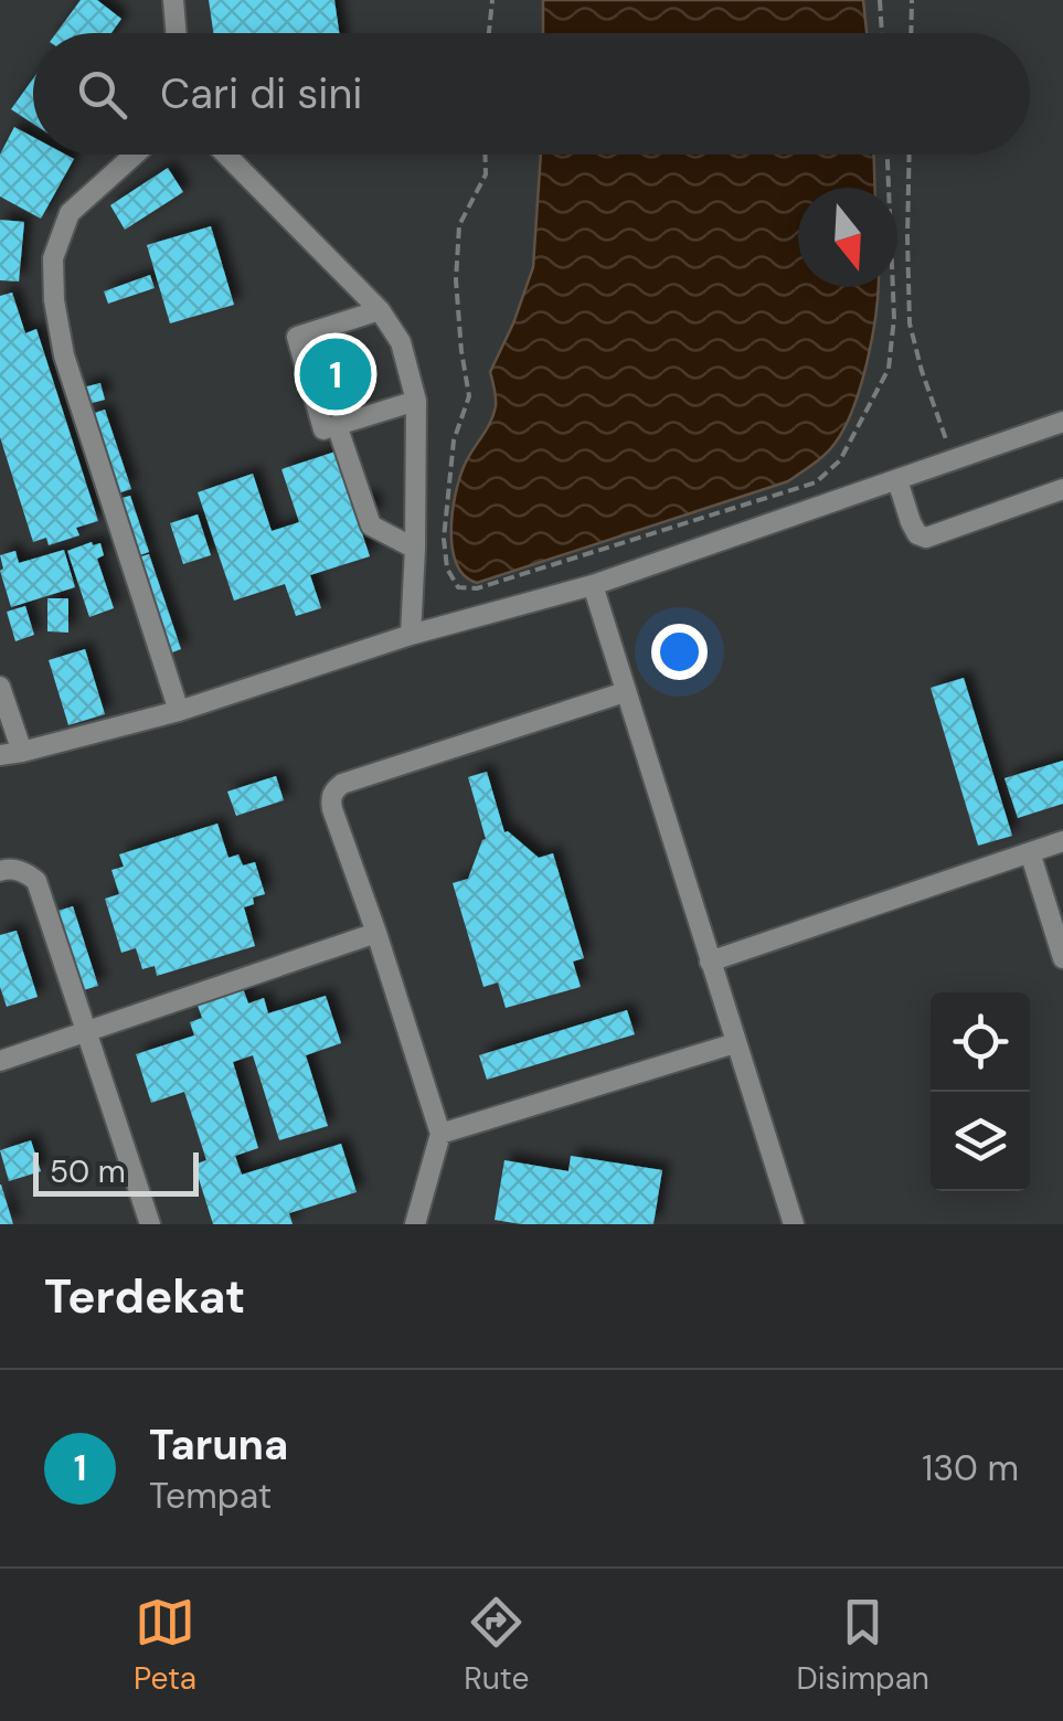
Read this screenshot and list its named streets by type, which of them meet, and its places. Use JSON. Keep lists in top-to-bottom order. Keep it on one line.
{"scale_bar":"50 m","north":"bottom","page":{"search":"Cari di sini","pins":"1","scale":"50 m","heading":"Terdekat","list":[{"mark":"1","name":"Taruna","note":"Tempat","value":"130 m"}],"nav":["Peta","Rute","Disimpan"]}}
